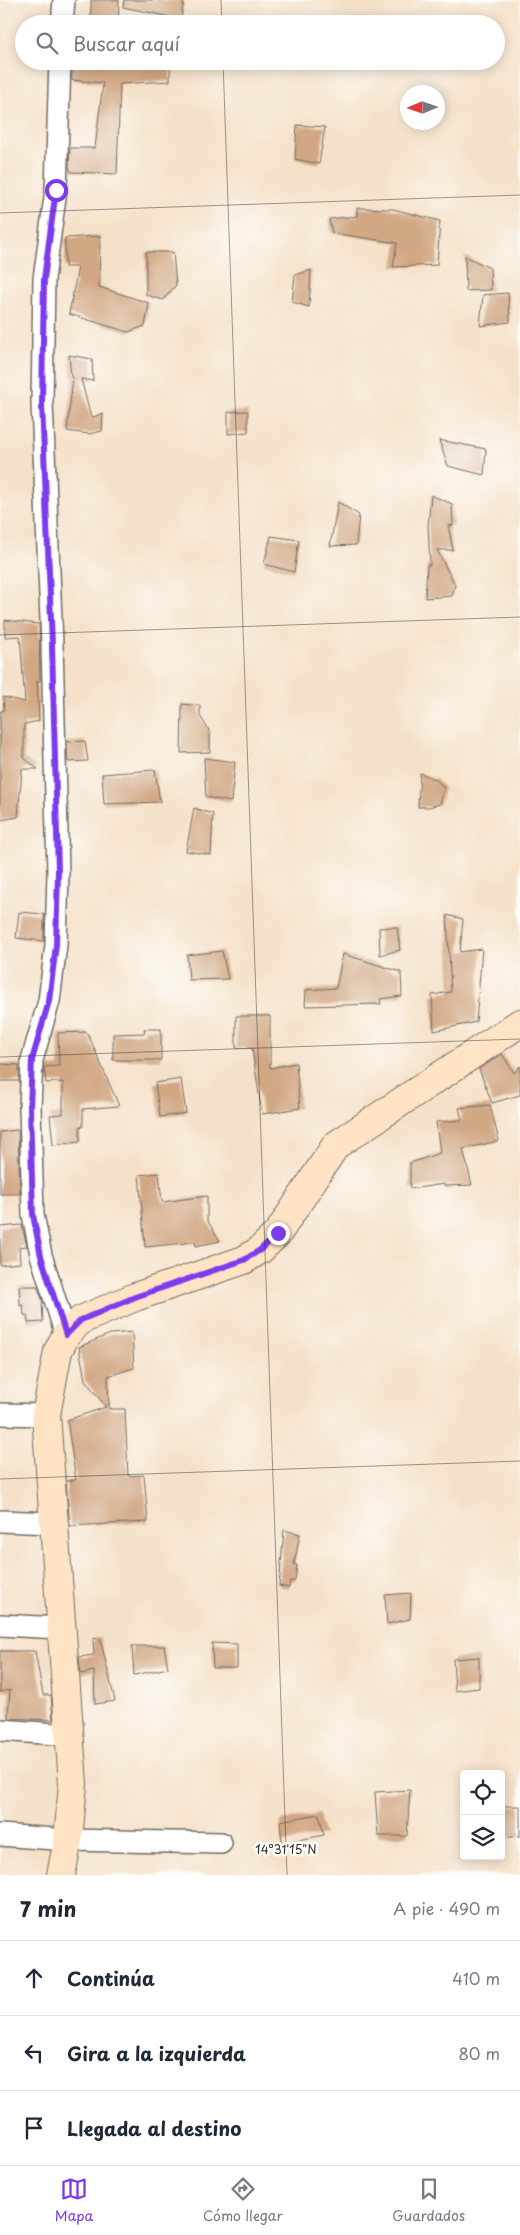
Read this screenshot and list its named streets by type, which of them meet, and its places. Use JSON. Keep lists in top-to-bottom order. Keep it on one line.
{"north":"left","page":{"search":"Buscar aquí","heading":["7 min","A pie · 490 m"],"list":[["Continúa","410 m"],["Gira a la izquierda","80 m"],"Llegada al destino"],"nav":["Mapa","Cómo llegar","Guardados"]},"coordinates":["14°31'15\"N"]}
